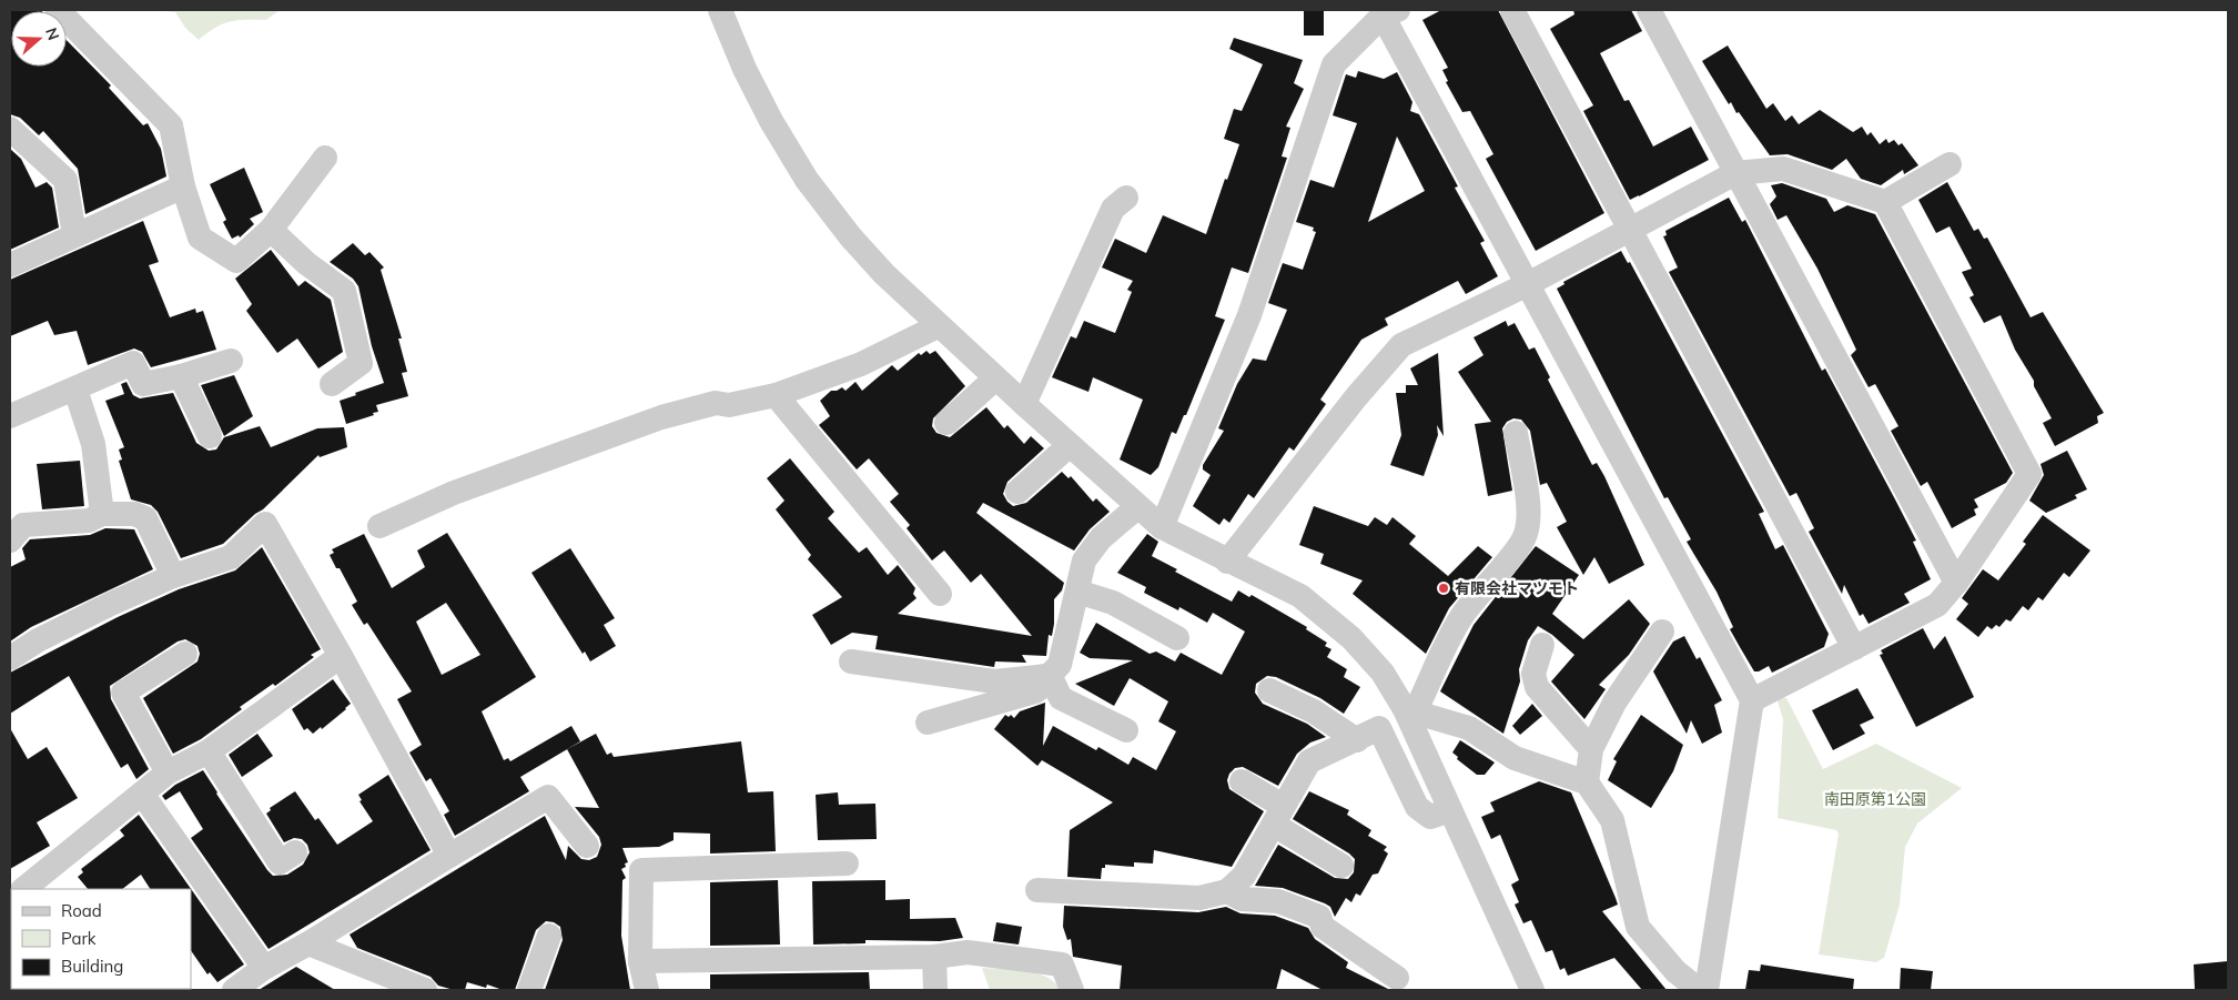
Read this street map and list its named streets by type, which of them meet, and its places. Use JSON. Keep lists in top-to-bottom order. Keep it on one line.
{"parks":["南田原第1公園"],"places":["有限会社マツモト"],"legend":["Road","Park","Building"],"north":"right"}
